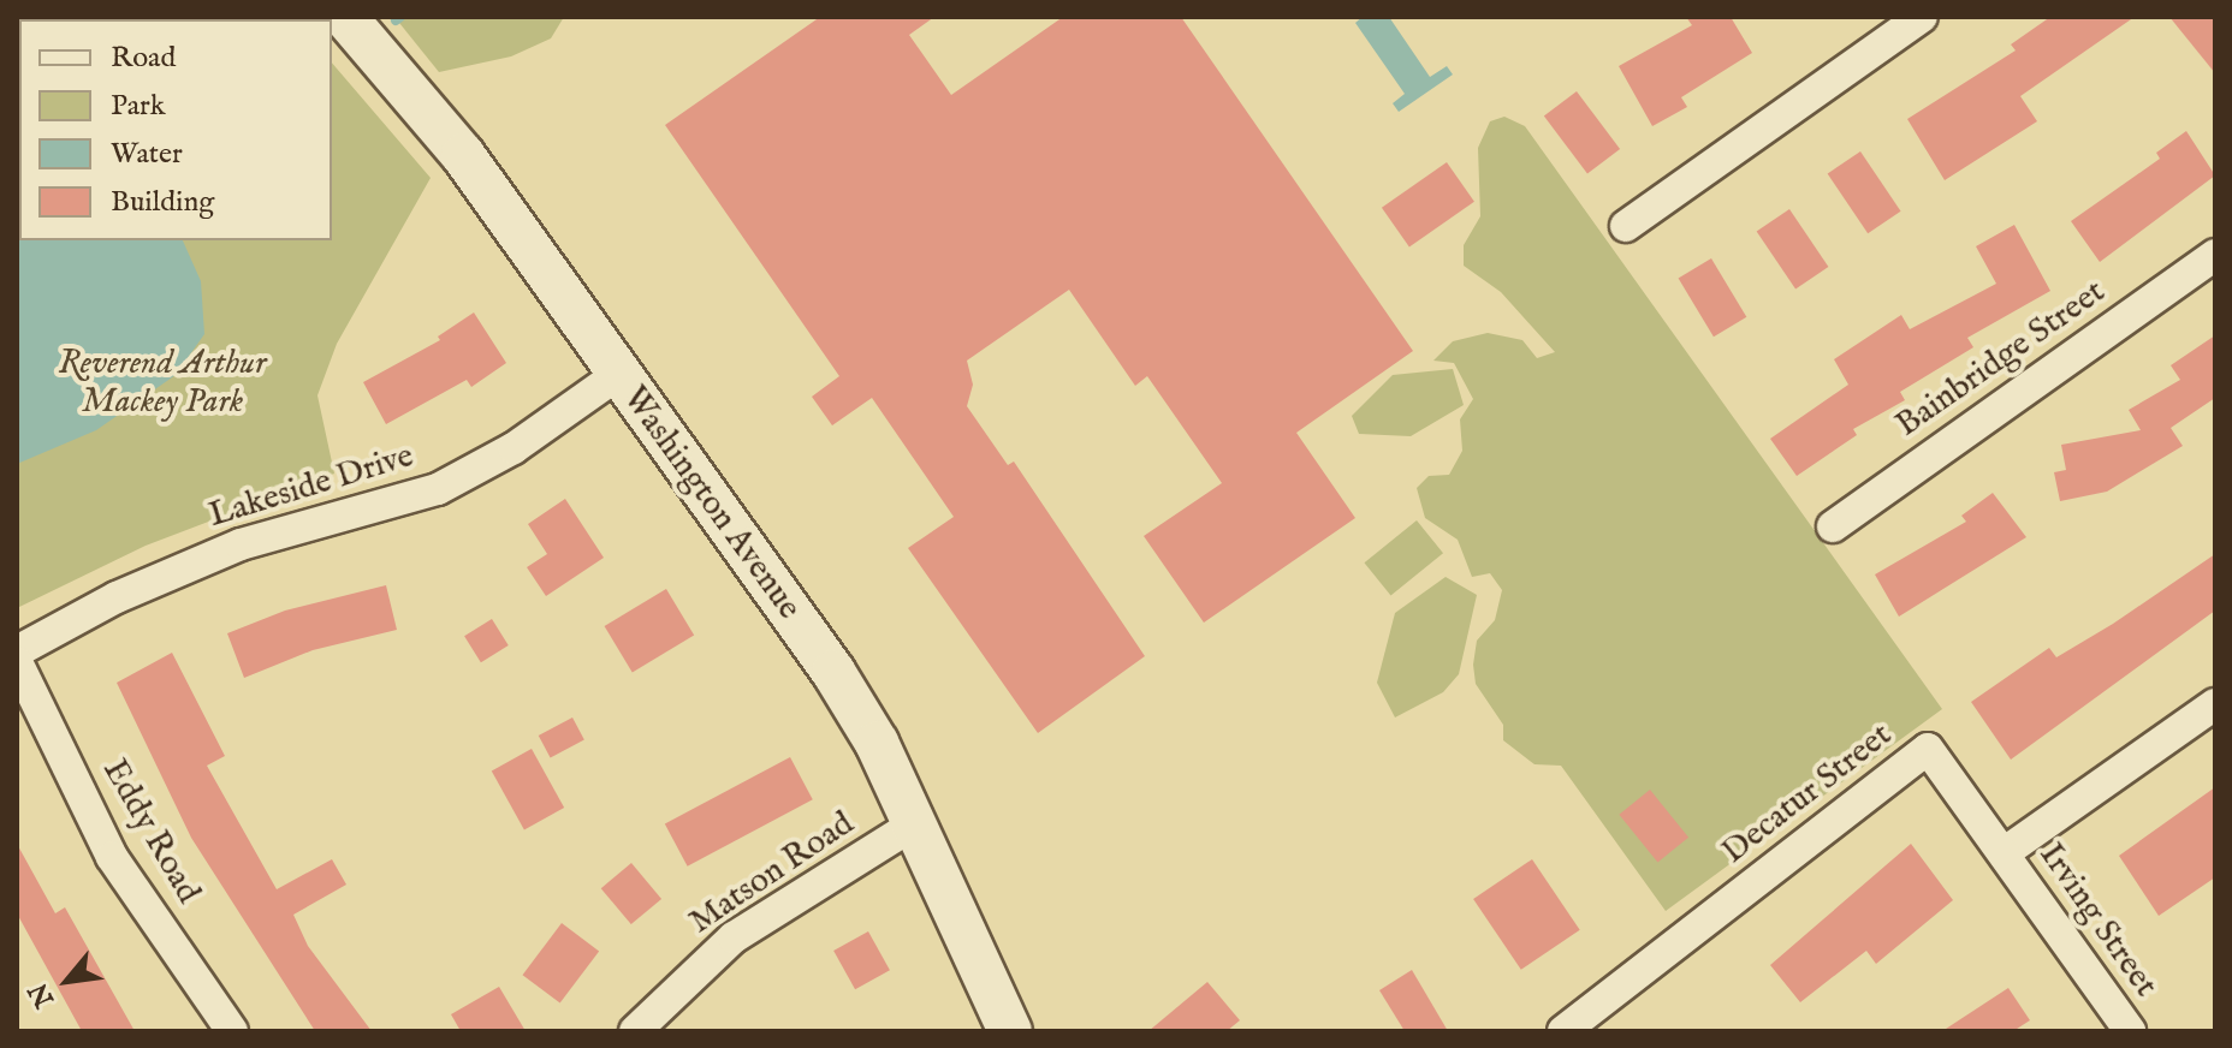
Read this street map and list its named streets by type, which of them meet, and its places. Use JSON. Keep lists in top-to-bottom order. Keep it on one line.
{"streets":{"street":["Bainbridge Street","Lakeside Drive","Washington Avenue","Decatur Street","Eddy Road","Matson Road","Irving Street"]},"crossings":[["Lakeside Drive","Washington Avenue"],["Washington Avenue","Matson Road"],["Decatur Street","Irving Street"]],"parks":["Reverend Arthur Mackey Park"],"legend":["Road","Park","Water","Building"],"north":"bottom left"}
